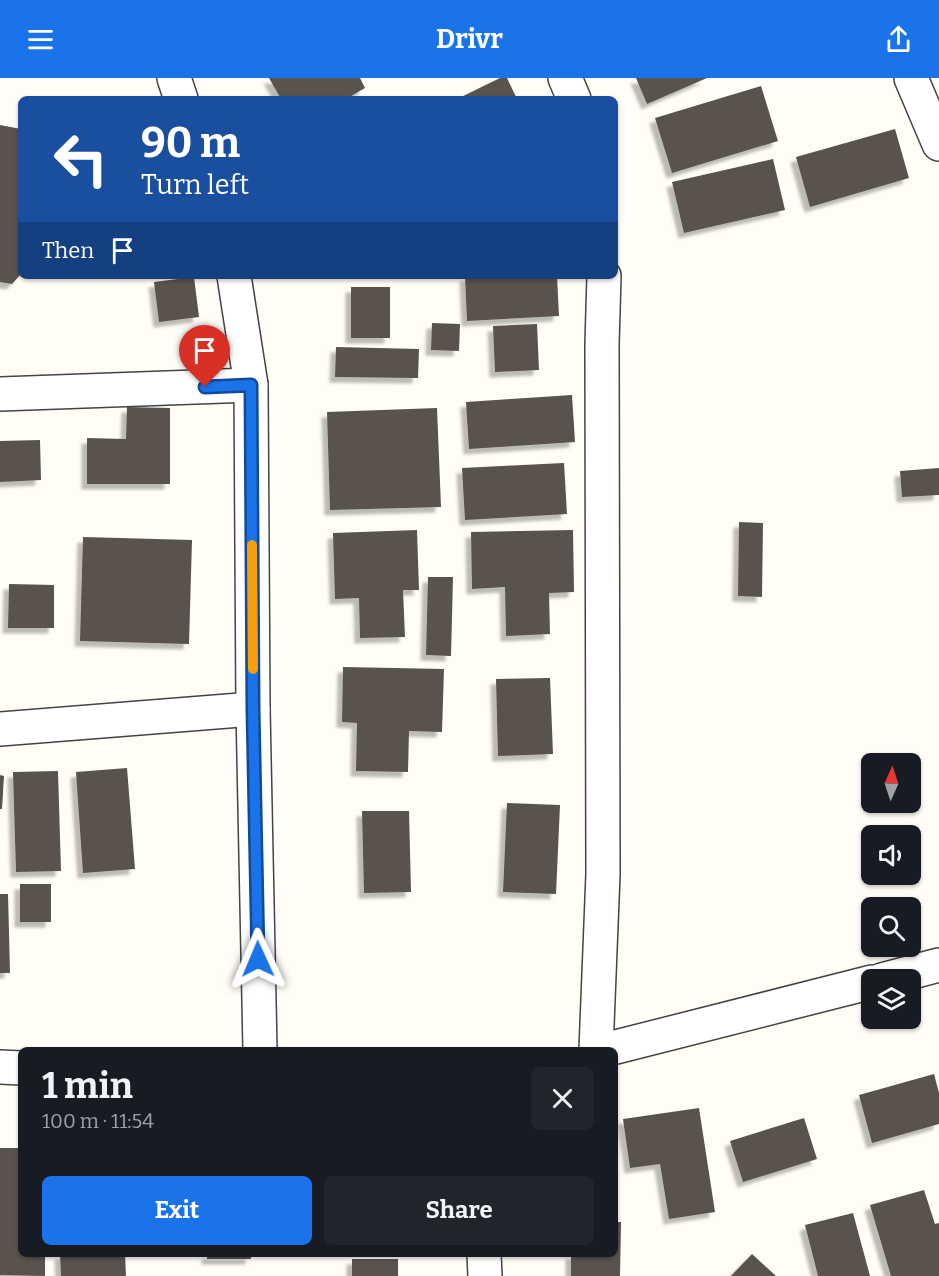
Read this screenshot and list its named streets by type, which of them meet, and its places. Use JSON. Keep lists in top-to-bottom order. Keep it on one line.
{"north":"top","page":{"header":"Drivr","turn":["90 m","Turn left"],"then":"Then","heading":["1 min","100 m · 11:54"],"buttons":["Exit","Share"]}}
